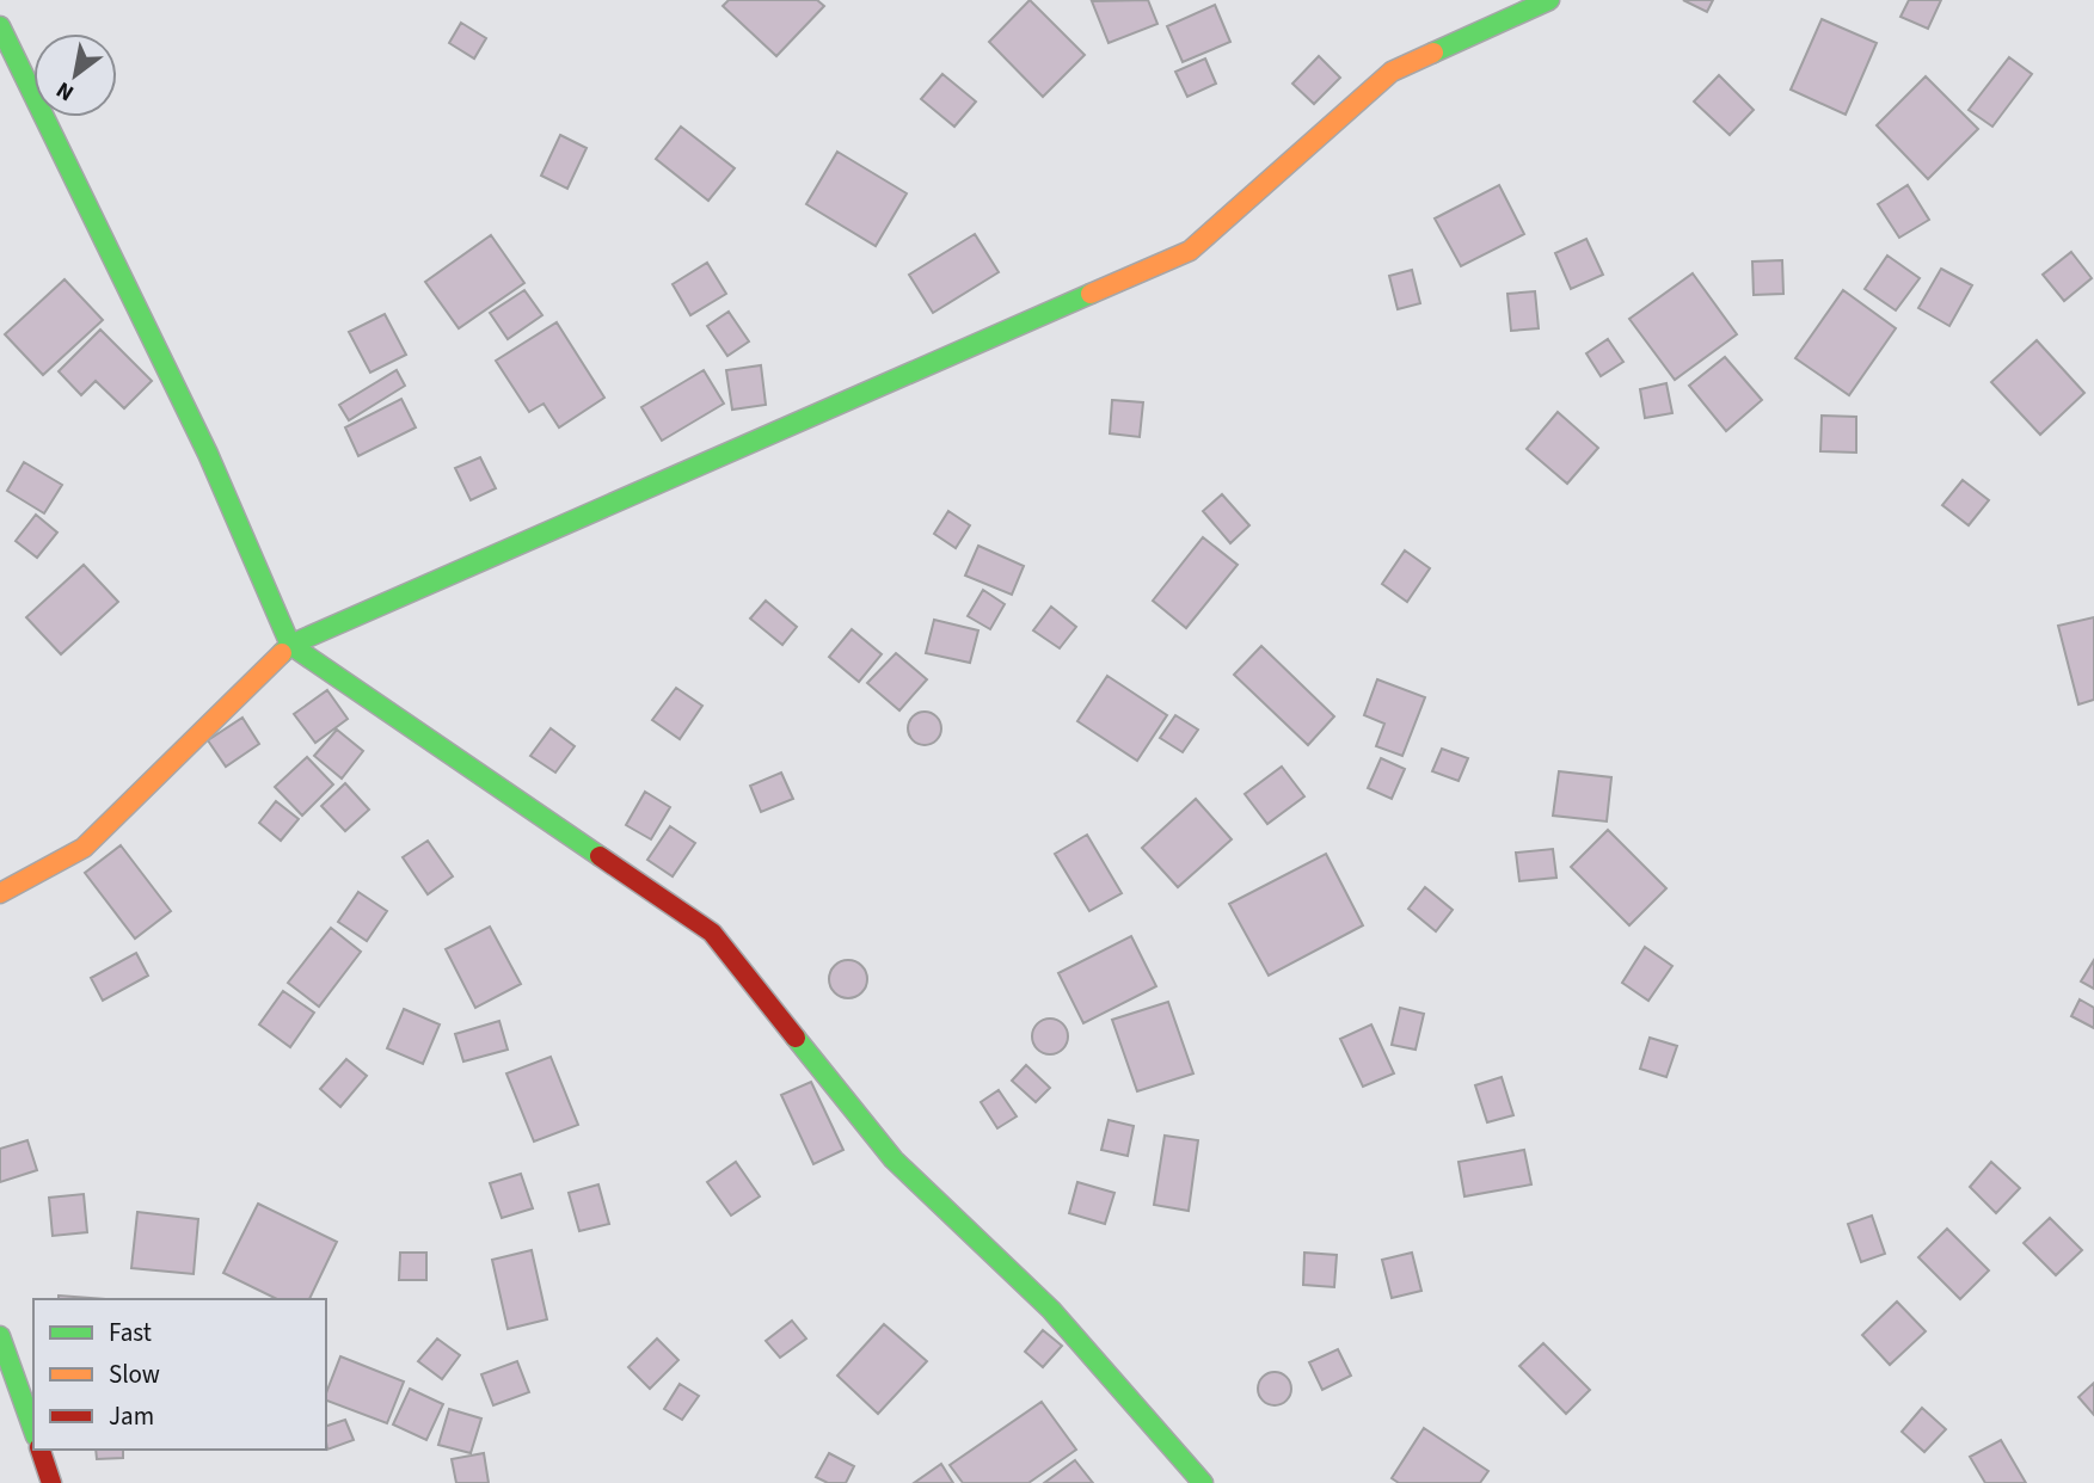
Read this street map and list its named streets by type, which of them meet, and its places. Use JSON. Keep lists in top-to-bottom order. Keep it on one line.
{"legend":["Fast","Slow","Jam"],"north":"bottom left"}
